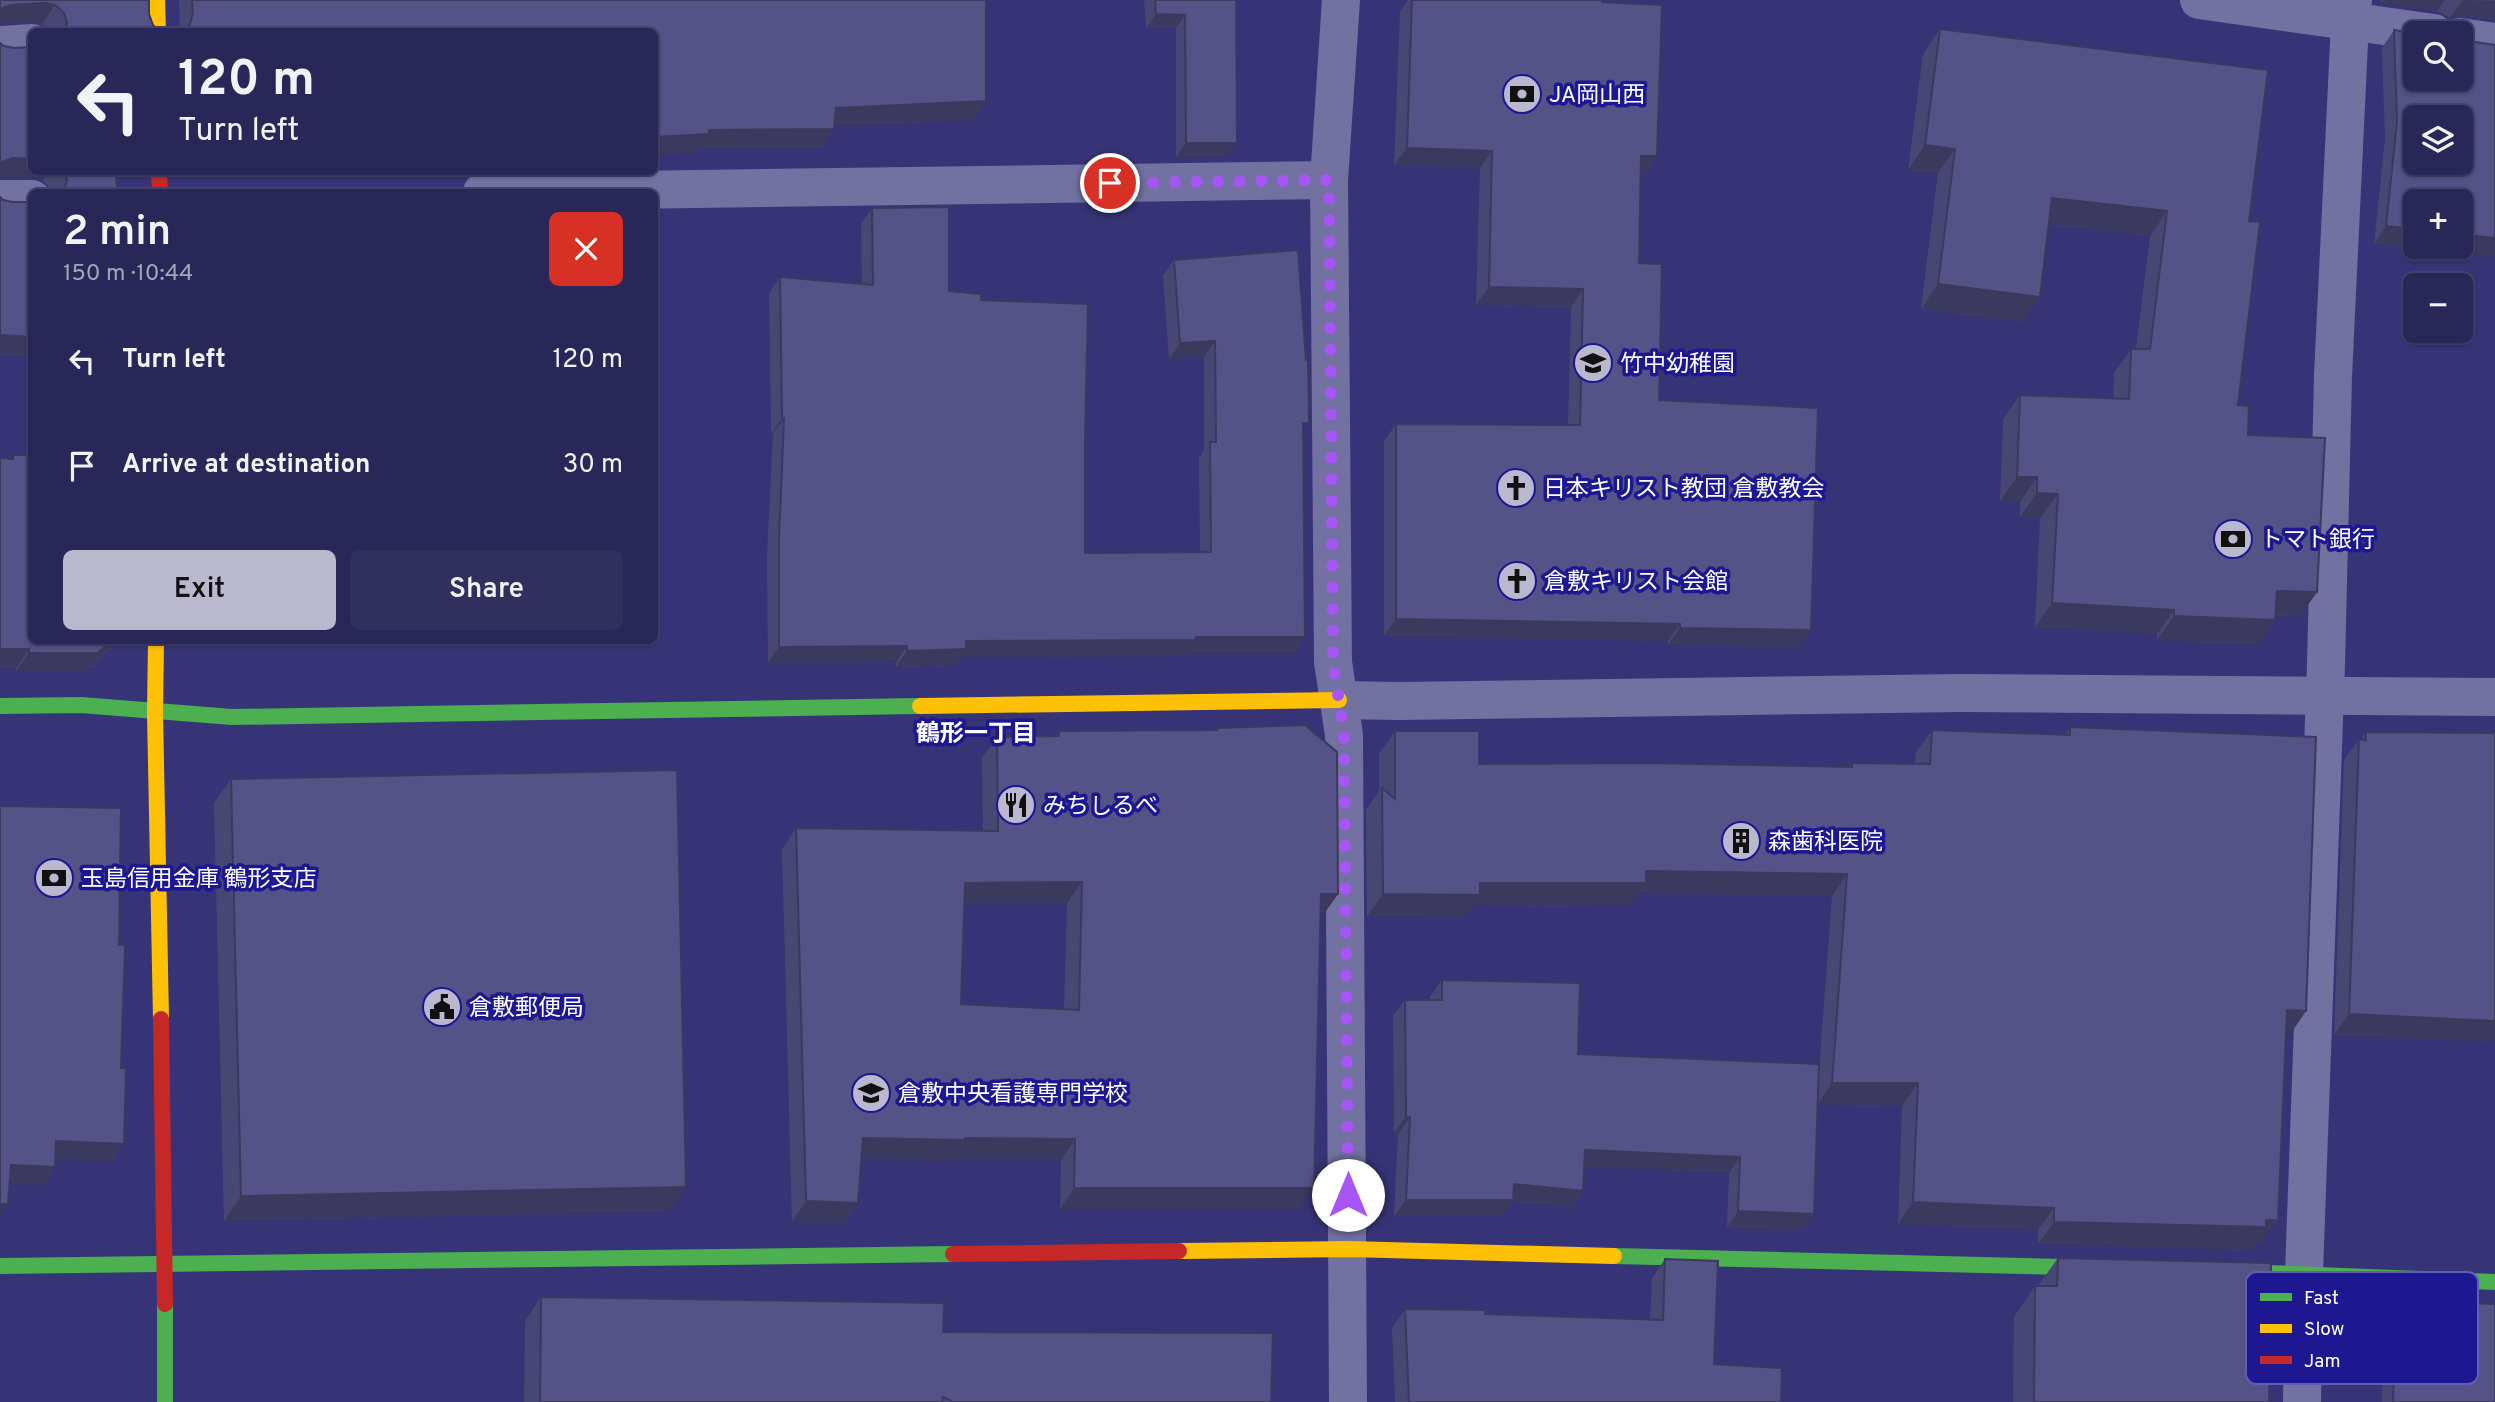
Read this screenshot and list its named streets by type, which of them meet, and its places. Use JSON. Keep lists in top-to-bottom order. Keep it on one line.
{"districts":["鶴形一丁目"],"places":{"bank":["JA岡山西","トマト銀行","玉島信用金庫 鶴形支店"],"school or university":["竹中幼稚園","倉敷中央看護専門学校"],"church":["日本キリスト教団 倉敷教会","倉敷キリスト会館"],"restaurant":["みちしるべ"],"building":["森歯科医院"],"public building":["倉敷郵便局"]},"legend":["Fast","Slow","Jam"],"page":{"map_buttons":["+","−"],"turn":["120 m","Turn left"],"heading":["2 min","150 m · 10:44"],"list":[{"name":"Turn left","value":"120 m"},{"name":"Arrive at destination","value":"30 m"}],"buttons":["Exit","Share"]}}
